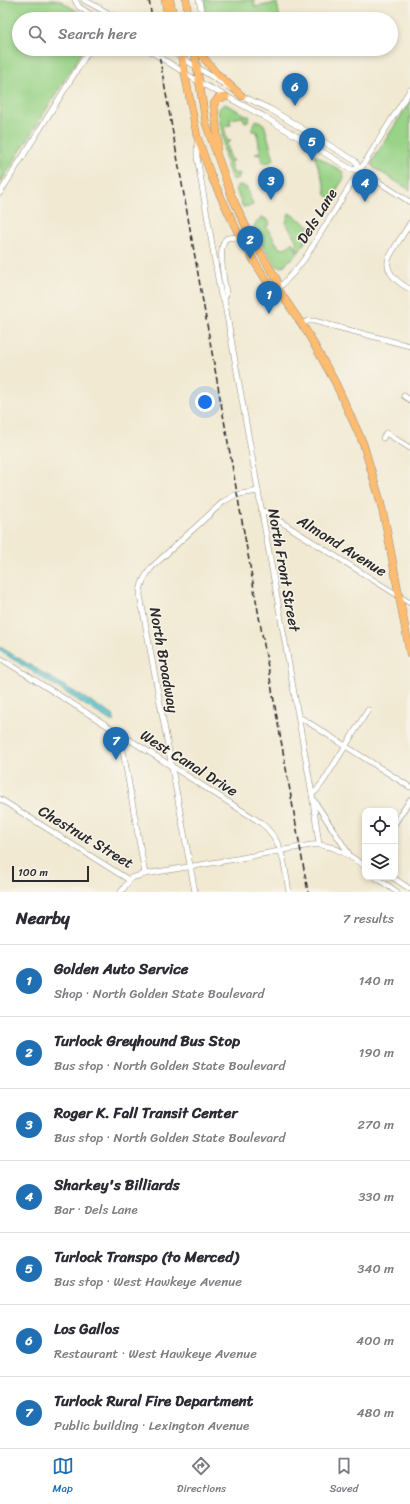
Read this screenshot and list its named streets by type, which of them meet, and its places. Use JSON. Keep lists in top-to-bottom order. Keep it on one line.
{"streets":{"street":["Dels Lane","Almond Avenue","North Front Street","North Broadway","West Canal Drive","Chestnut Street"]},"crossings":[["Almond Avenue","North Front Street"],["North Front Street","North Broadway"],["North Broadway","West Canal Drive"],["North Broadway","Chestnut Street"],["West Canal Drive","Chestnut Street"]],"scale_bar":"100 m","page":{"search":"Search here","pins":["6","5","3","4","2","1","7"],"scale":"100 m","heading":["Nearby","7 results"],"list":[{"mark":"1","name":"Golden Auto Service","note":"Shop · North Golden State Boulevard","value":"140 m"},{"mark":"2","name":"Turlock Greyhound Bus Stop","note":"Bus stop · North Golden State Boulevard","value":"190 m"},{"mark":"3","name":"Roger K. Fall Transit Center","note":"Bus stop · North Golden State Boulevard","value":"270 m"},{"mark":"4","name":"Sharkey's Billiards","note":"Bar · Dels Lane","value":"330 m"},{"mark":"5","name":"Turlock Transpo (to Merced)","note":"Bus stop · West Hawkeye Avenue","value":"340 m"},{"mark":"6","name":"Los Gallos","note":"Restaurant · West Hawkeye Avenue","value":"400 m"},{"mark":"7","name":"Turlock Rural Fire Department","note":"Public building · Lexington Avenue","value":"480 m"}],"nav":["Map","Directions","Saved"]}}
